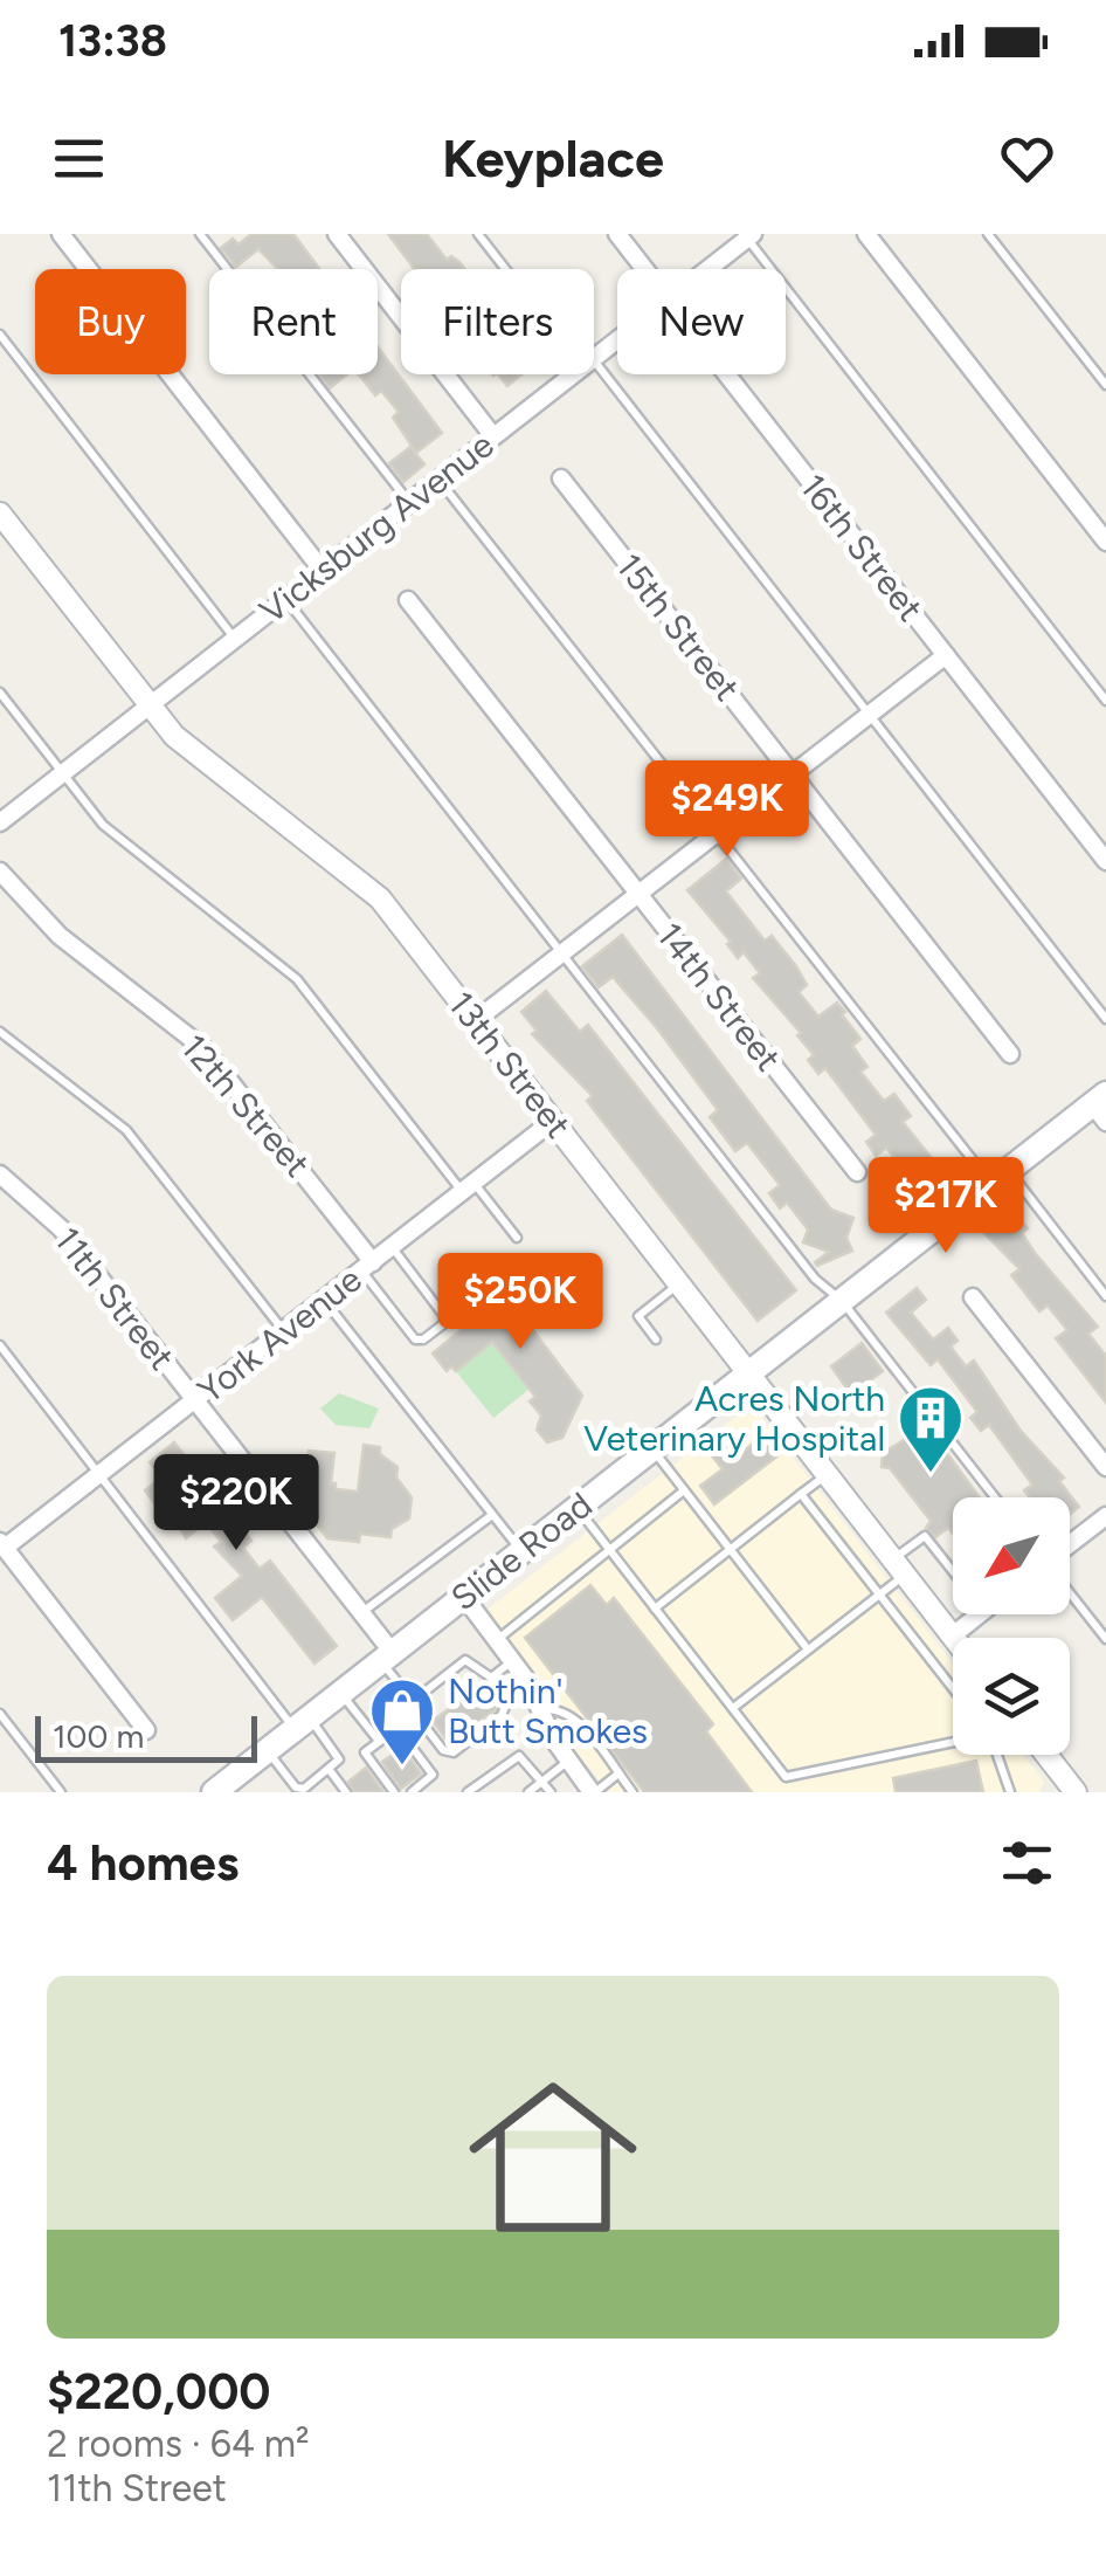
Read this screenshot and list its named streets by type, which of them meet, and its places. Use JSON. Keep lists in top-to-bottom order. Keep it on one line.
{"streets":{"main road":["Slide Road"],"street":["Vicksburg Avenue","16th Street","15th Street","14th Street","13th Street","12th Street","11th Street","York Avenue"]},"crossings":[["Vicksburg Avenue","13th Street"],["13th Street","York Avenue"],["13th Street","Slide Road"],["12th Street","York Avenue"],["11th Street","York Avenue"],["11th Street","Slide Road"]],"places":{"building":["Acres North Veterinary Hospital"],"shop":["Nothin' Butt Smokes"]},"scale_bar":"100 m","north":"bottom left","page":{"status":"13:38","header":"Keyplace","chip":["Buy","Rent","Filters","New"],"price":["$249K","$217K","$250K","$220K"],"scale":"100 m","heading":"4 homes","list":[{"name":"$220,000","note":"2 rooms · 64 m² · 11th Street"}]}}
